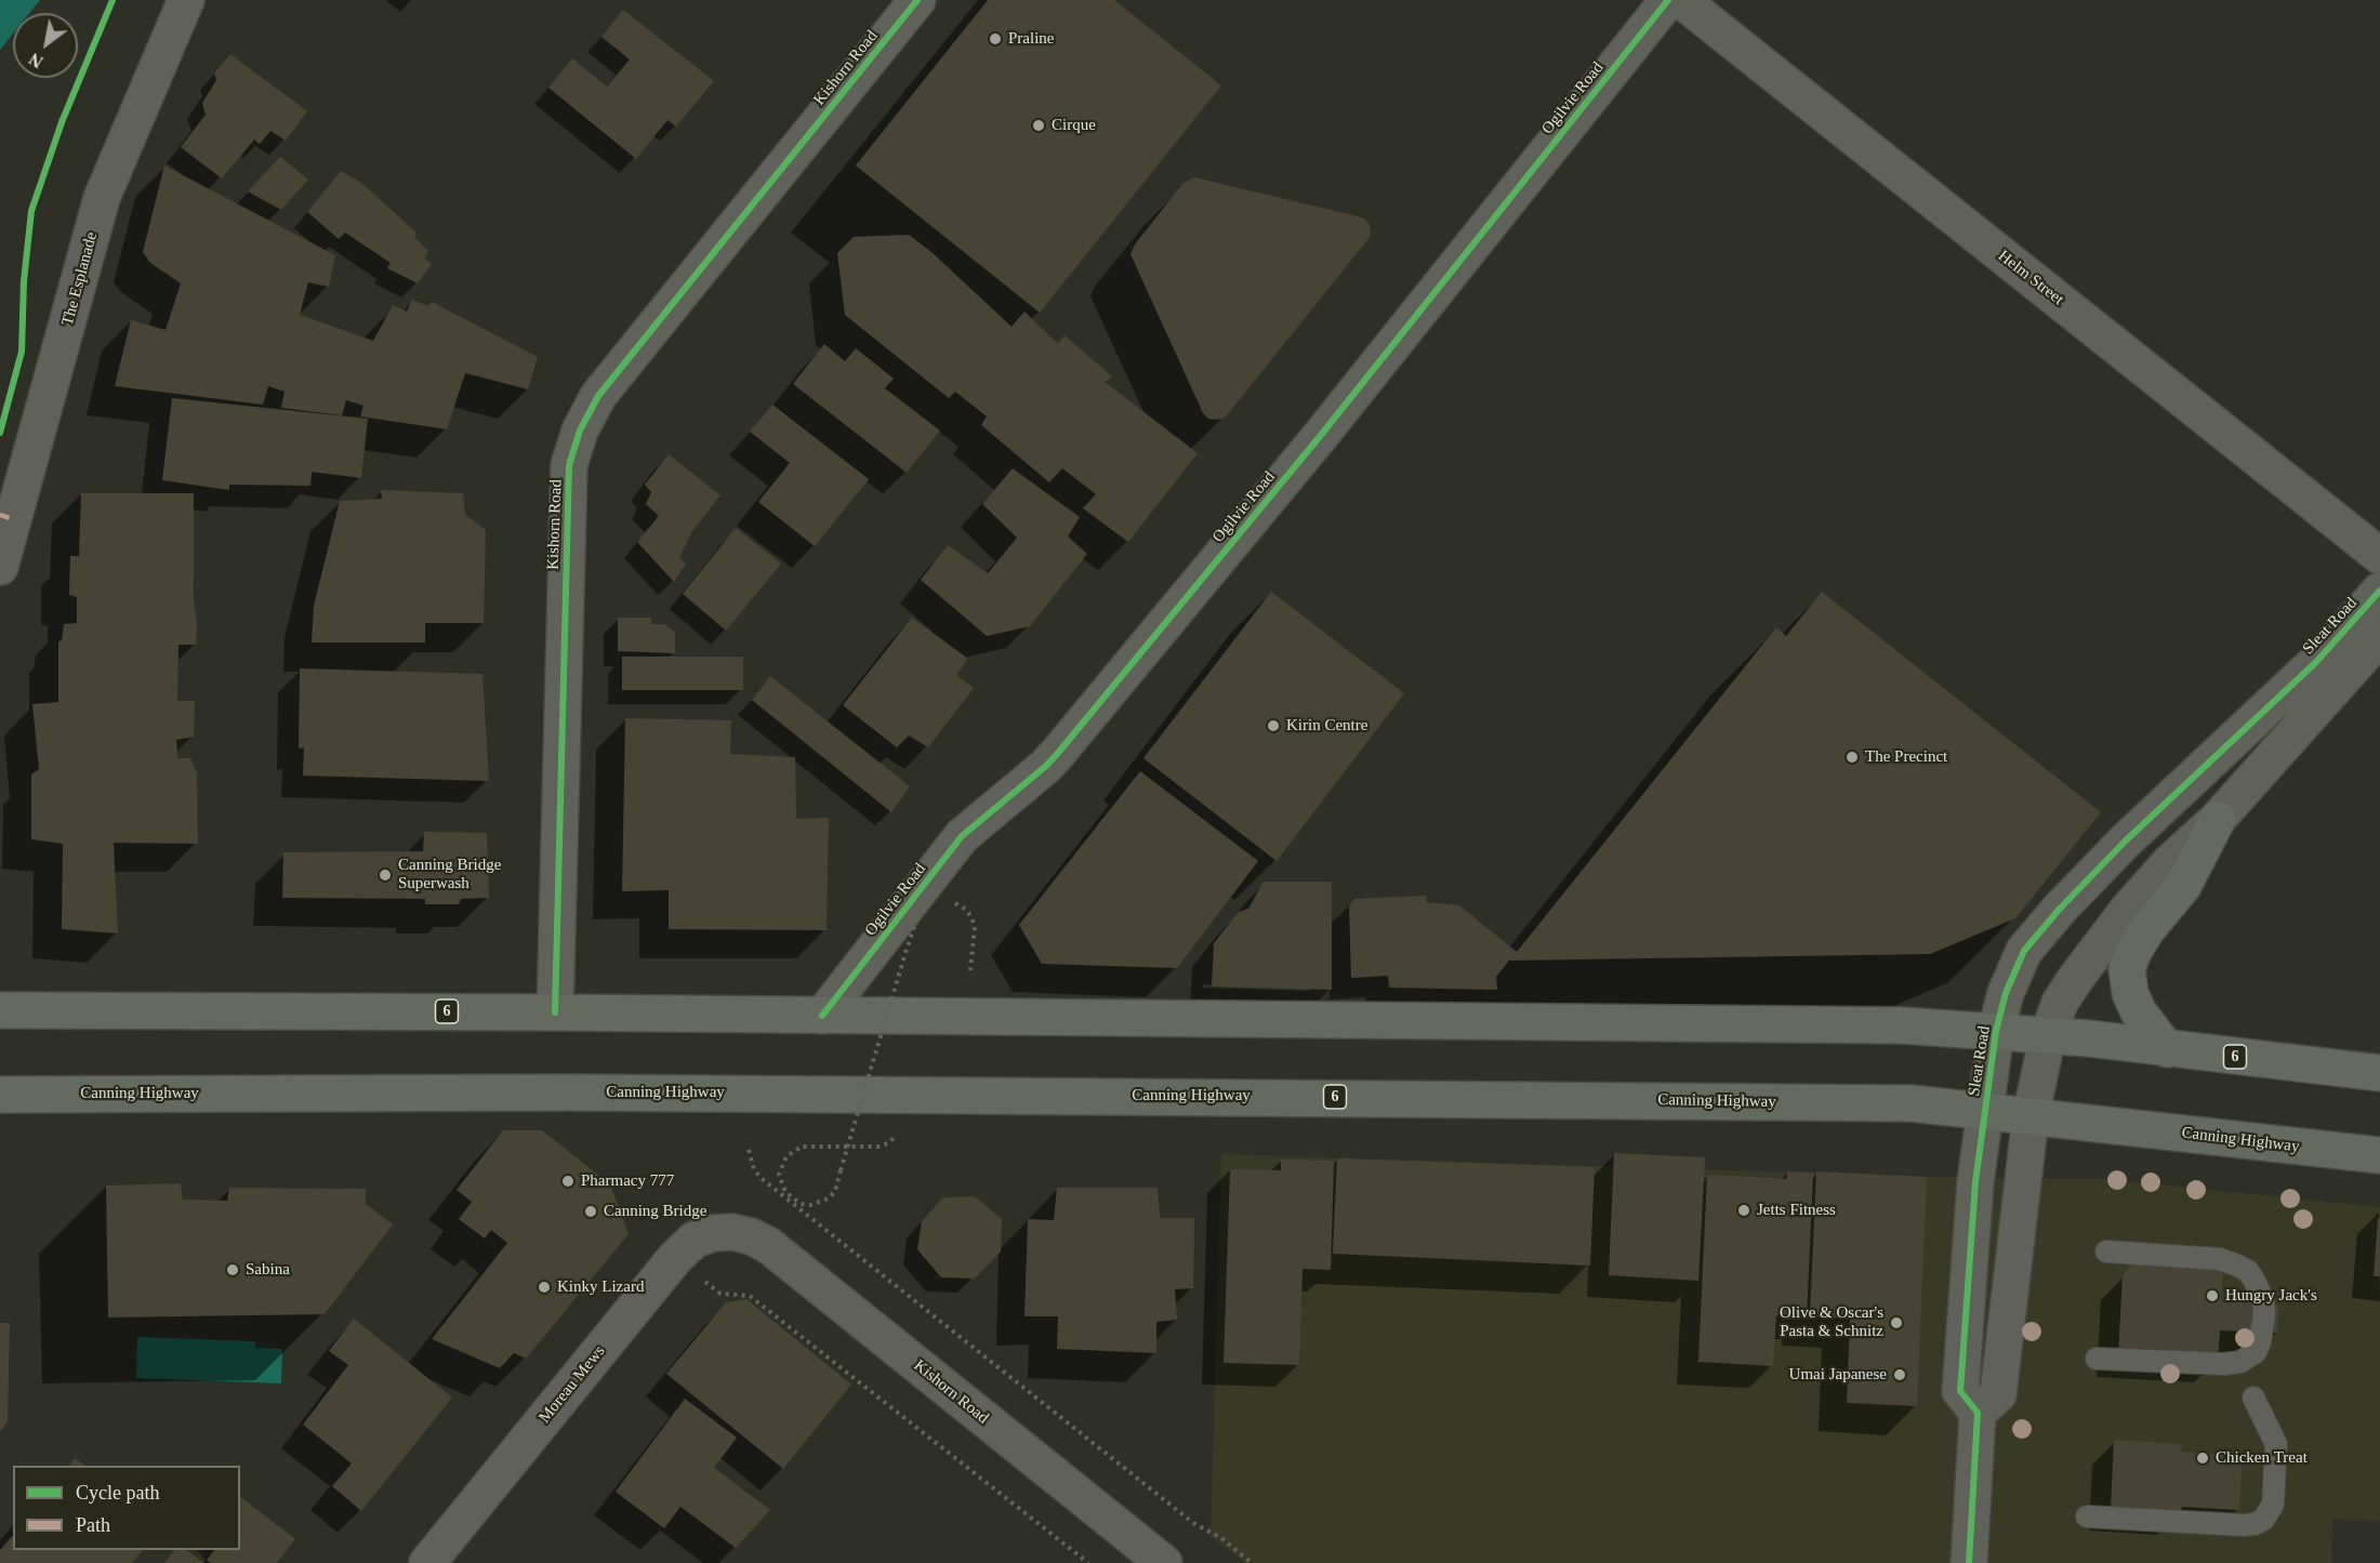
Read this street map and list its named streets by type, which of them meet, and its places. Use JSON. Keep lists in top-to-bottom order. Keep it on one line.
{"streets":{"highway":["6","Canning Highway"],"street":["Kishorn Road","Ogilvie Road","Helm Street","The Esplanade","Sleat Road","Moreau Mews"]},"crossings":[["Kishorn Road","6"],["Kishorn Road","Moreau Mews"],["Ogilvie Road","6"],["Sleat Road","6"],["Sleat Road","Canning Highway"]],"places":["Praline","Cirque","Kirin Centre","The Precinct","Canning Bridge Superwash","Pharmacy 777","Jetts Fitness","Canning Bridge","Sabina","Kinky Lizard","Hungry Jack's","Olive & Oscar's Pasta & Schnitz","Umai Japanese","Chicken Treat"],"legend":["Cycle path","Path"],"north":"bottom left"}
